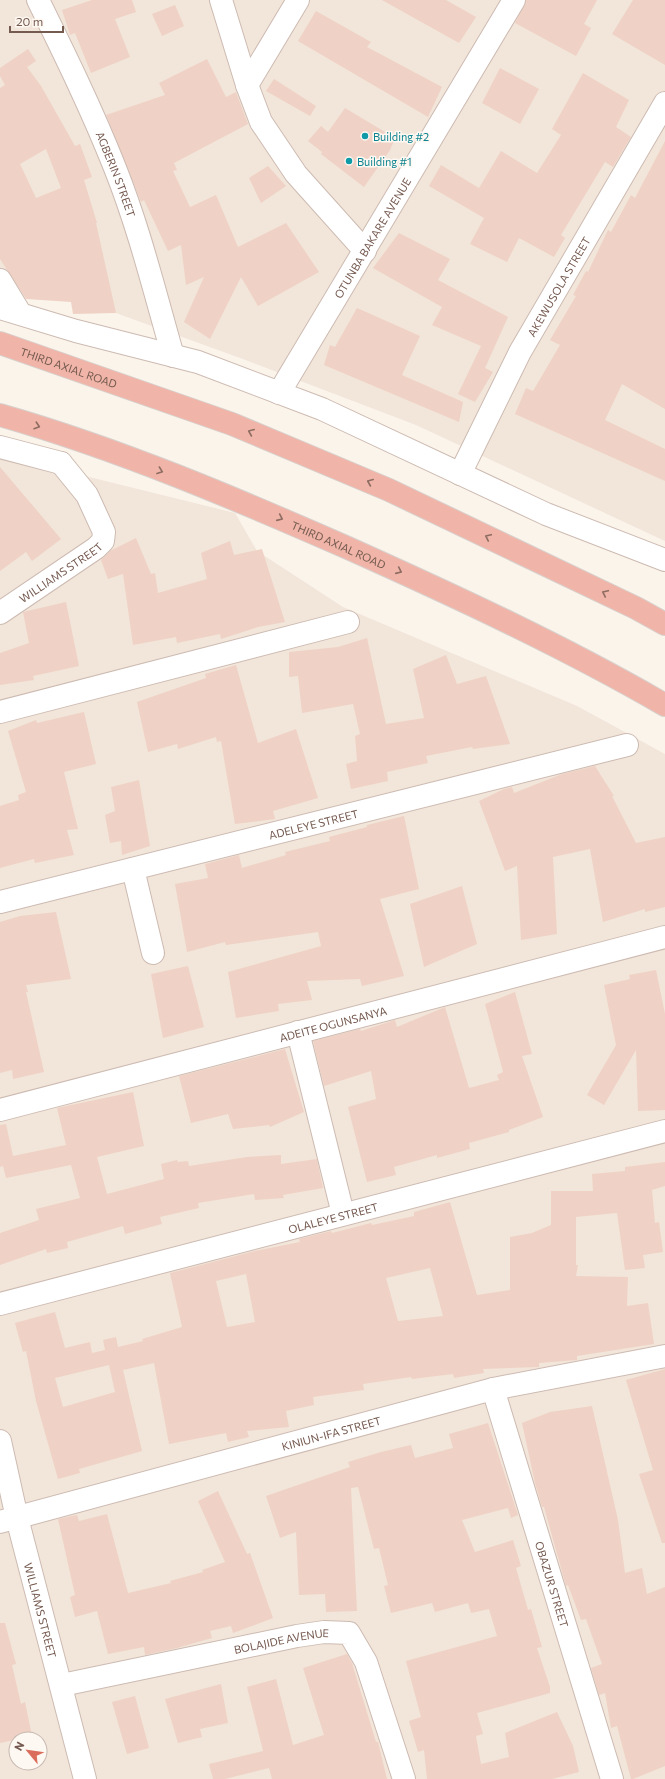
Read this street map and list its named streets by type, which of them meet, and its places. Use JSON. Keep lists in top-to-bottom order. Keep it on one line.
{"streets":{"highway":["THIRD AXIAL ROAD"],"street":["AGBERIN STREET","OTUNBA BAKARE AVENUE","AKEWUSOLA STREET","WILLIAMS STREET","ADELEYE STREET","ADEITE OGUNSANYA","OLALEYE STREET","KINIUN-IFA STREET","OBAZUR STREET","BOLAJIDE AVENUE"]},"crossings":[["WILLIAMS STREET","KINIUN-IFA STREET"],["WILLIAMS STREET","BOLAJIDE AVENUE"],["KINIUN-IFA STREET","OBAZUR STREET"]],"places":["Building #2","Building #1"],"scale_bar":"20 m","north":"top left"}
